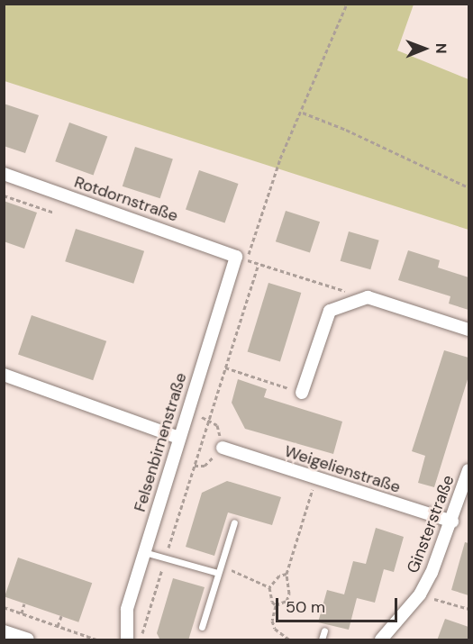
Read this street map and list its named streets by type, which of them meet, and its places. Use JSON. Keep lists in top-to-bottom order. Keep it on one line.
{"streets":{"street":["Rotdornstraße","Felsenbirnenstraße","Weigelienstraße","Ginsterstraße"]},"crossings":[["Rotdornstraße","Felsenbirnenstraße"],["Weigelienstraße","Ginsterstraße"]],"scale_bar":"50 m","north":"right"}
